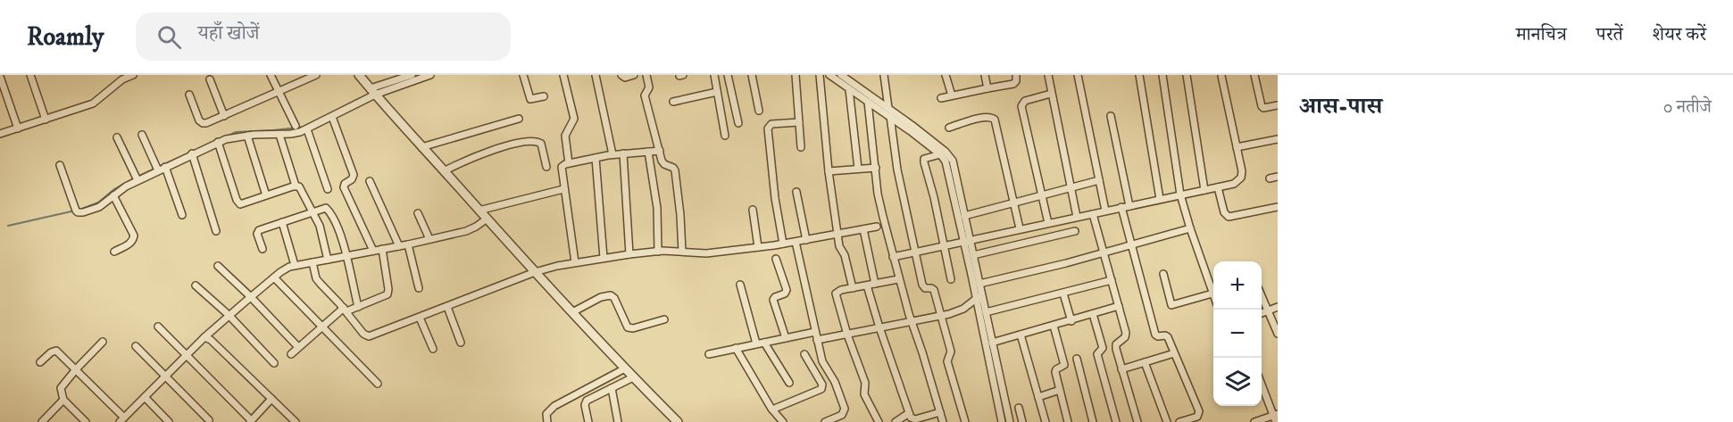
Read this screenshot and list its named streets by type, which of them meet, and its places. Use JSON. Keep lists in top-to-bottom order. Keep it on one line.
{"page":{"header":"Roamly","search":"यहाँ खोजें","nav":["मानचित्र","परतें","शेयर करें"],"heading":["आस-पास","0 नतीजे"],"map_buttons":["+","−"]}}
